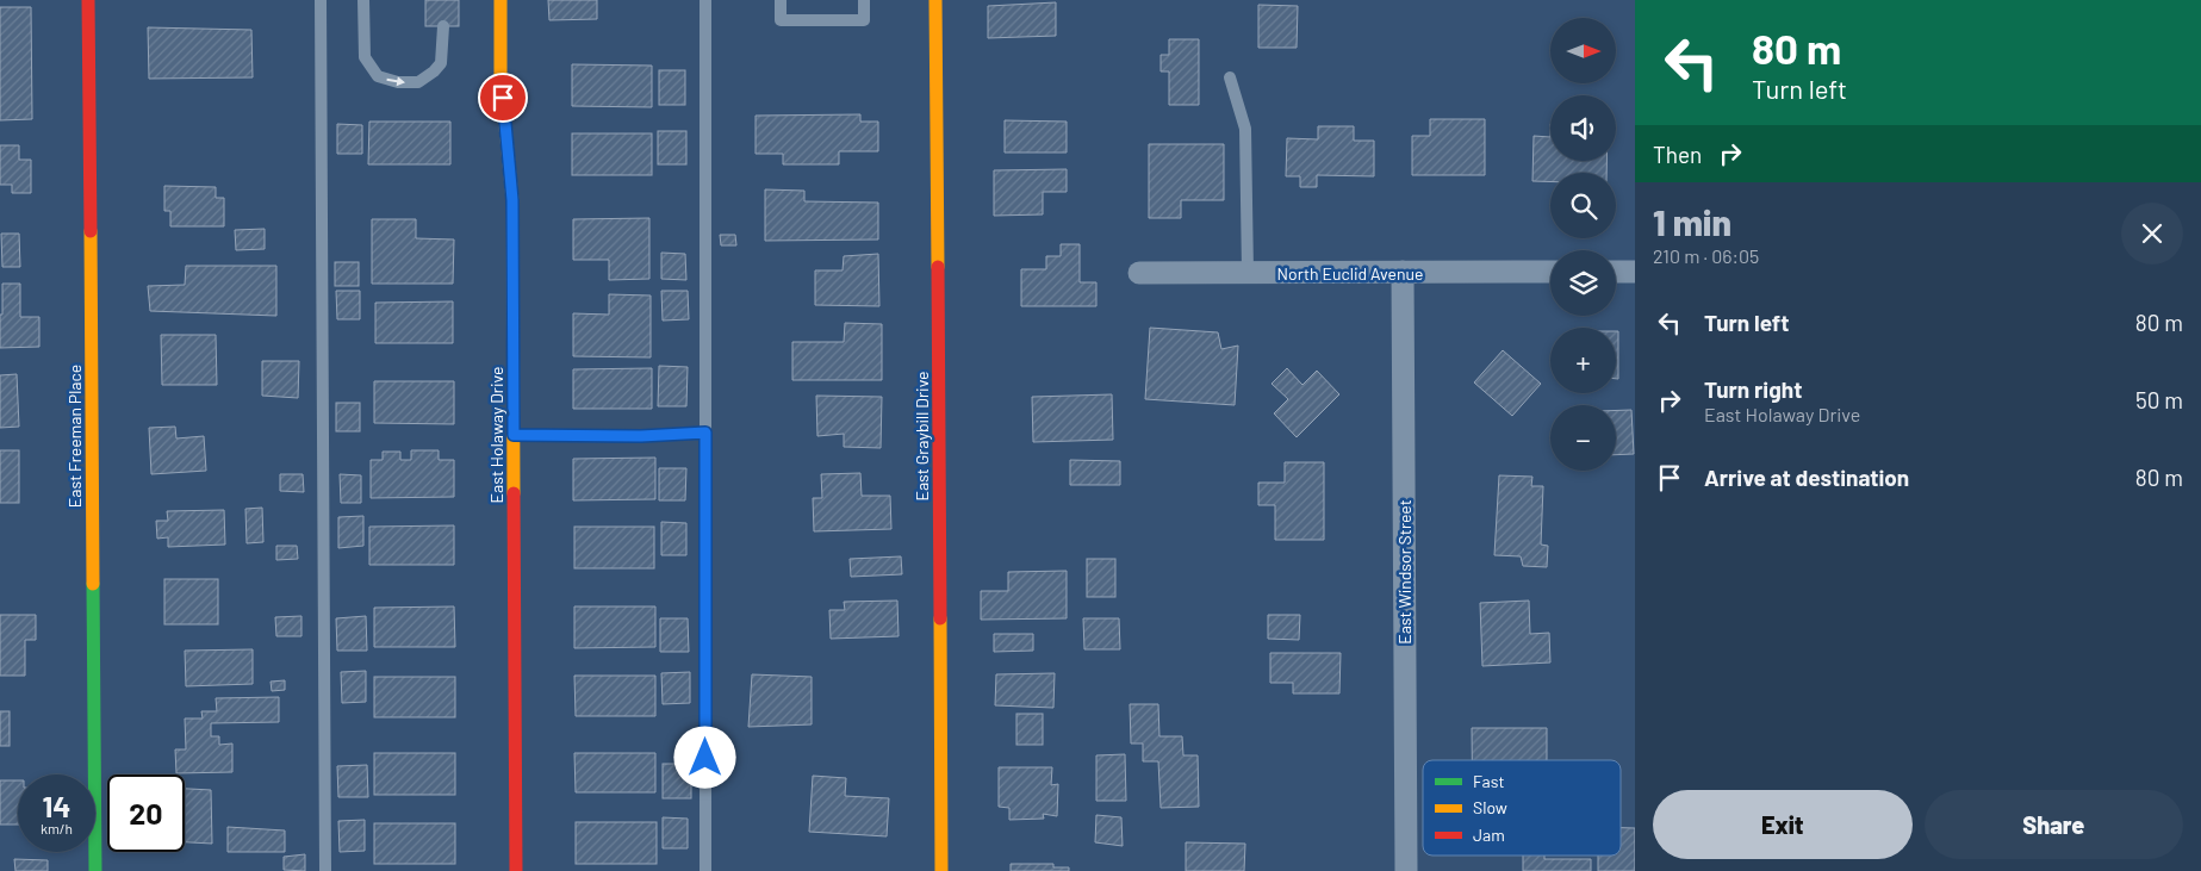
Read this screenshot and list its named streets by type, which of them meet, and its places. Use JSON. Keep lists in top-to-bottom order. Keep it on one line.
{"streets":{"street":["North Euclid Avenue","East Holaway Drive","East Freeman Place","East Graybill Drive","East Windsor Street"]},"crossings":[["North Euclid Avenue","East Windsor Street"]],"legend":["Fast","Slow","Jam"],"north":"right","page":{"turn":["80 m","Turn left"],"map_buttons":["+","−"],"then":"Then","heading":["1 min","210 m · 06:05"],"list":[{"name":"Turn left","value":"80 m"},{"name":"Turn right","note":"East Holaway Drive","value":"50 m"},{"name":"Arrive at destination","value":"80 m"}],"speed":"14 km/h","limit":"20","buttons":["Exit","Share"]}}
